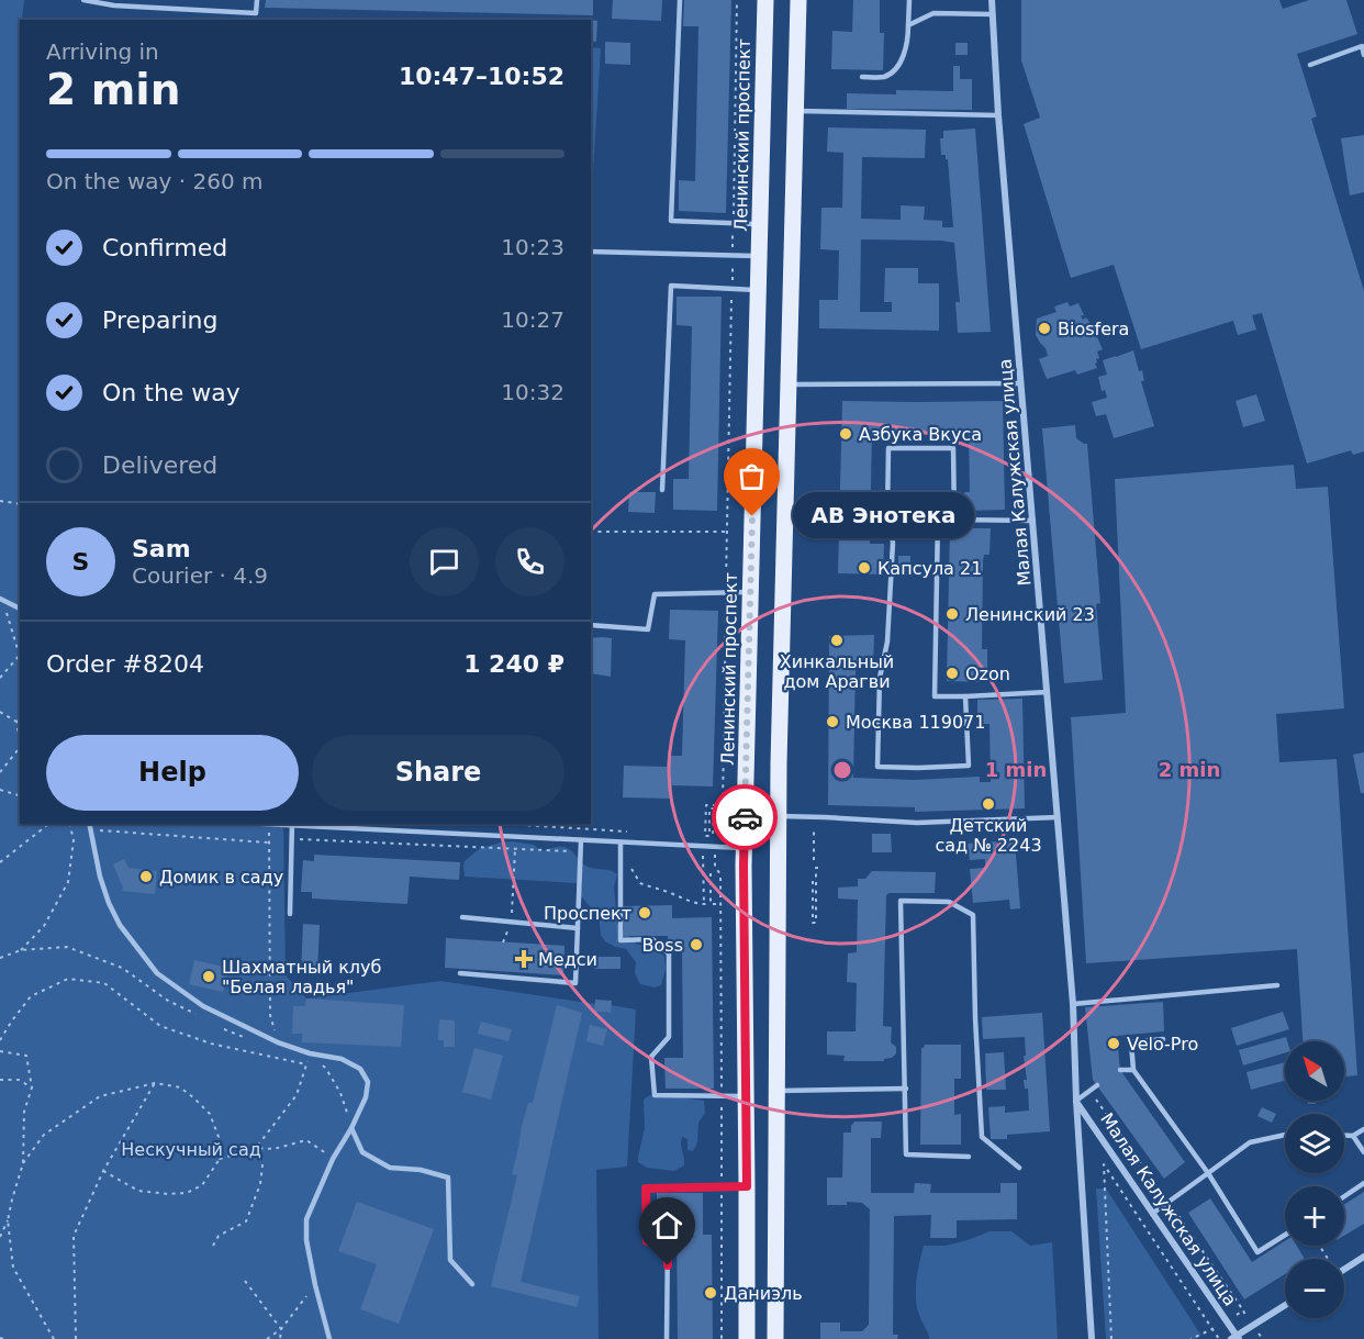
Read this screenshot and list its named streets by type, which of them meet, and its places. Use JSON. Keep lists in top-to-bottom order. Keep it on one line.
{"streets":{"main road":["Ленинский проспект"],"street":["Малая Калужская улица"]},"parks":["Нескучный сад"],"places":{"other":["Biosfera","Азбука Вкуса","АВ Энотека","Капсула 21","Ленинский 23","Хинкальный дом Арагви","Ozon","Москва 119071","Детский сад № 2243","Домик в саду","Проспект","Boss","Шахматный клуб \"Белая ладья\"","Velo-Pro","Даниэль"],"health":["Медси"]},"north":"top left","page":{"heading":["2 min","Arriving in","10:47–10:52"],"panel":["Sam","Courier · 4.9","Order #8204","1 240 ₽"],"bar":"On the way · 260 m","list":[["Confirmed","10:23"],["Preparing","10:27"],["On the way","10:32"],"Delivered"],"bubble":"АВ Энотека","round":"S","buttons":["Help","Share"],"map_buttons":["+","−"]},"rings":["1 min","2 min"]}
